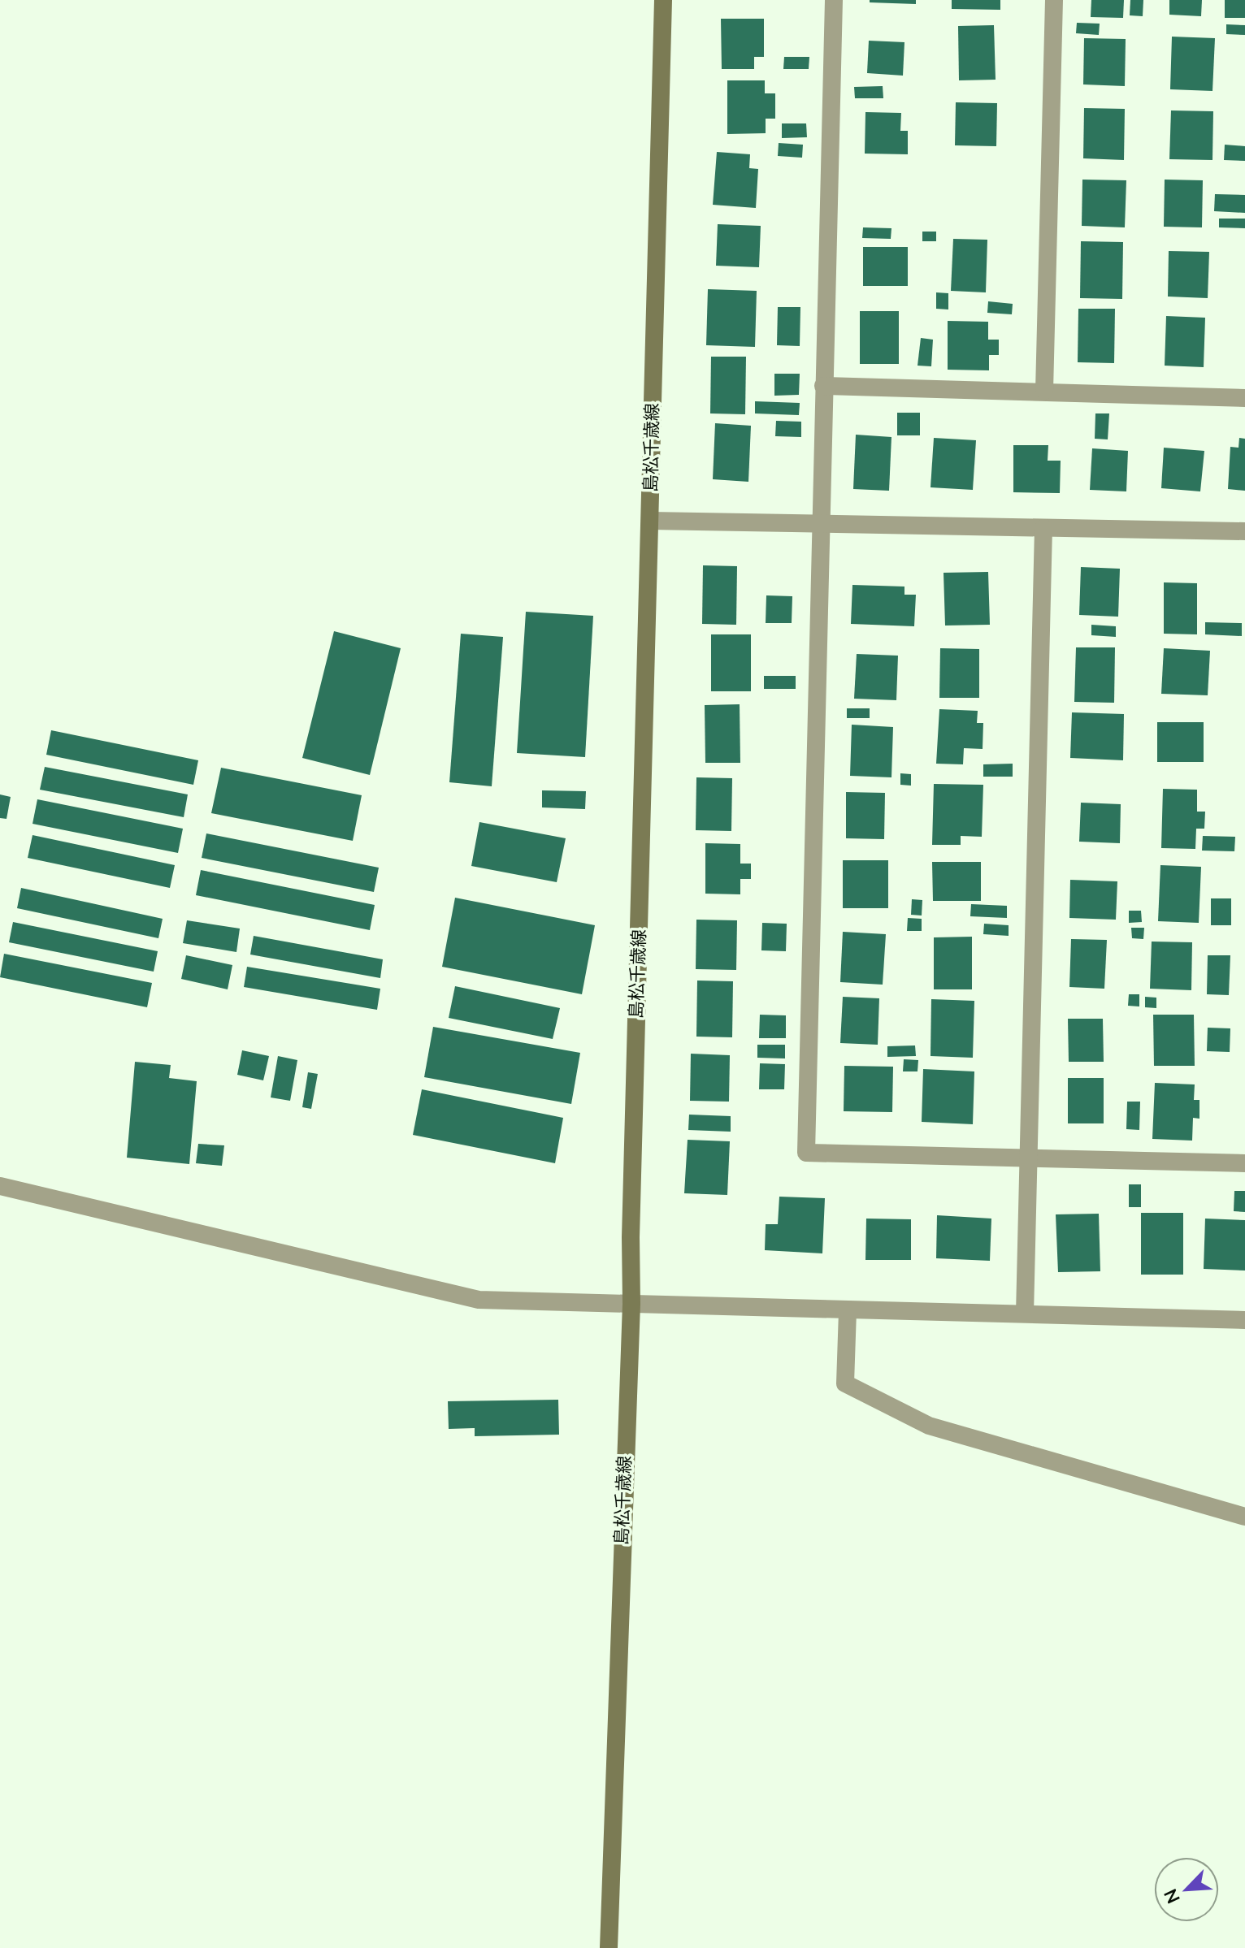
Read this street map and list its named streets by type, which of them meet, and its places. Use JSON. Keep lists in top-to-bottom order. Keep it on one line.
{"streets":{"main road":["島松千歳線"]},"north":"bottom left"}
